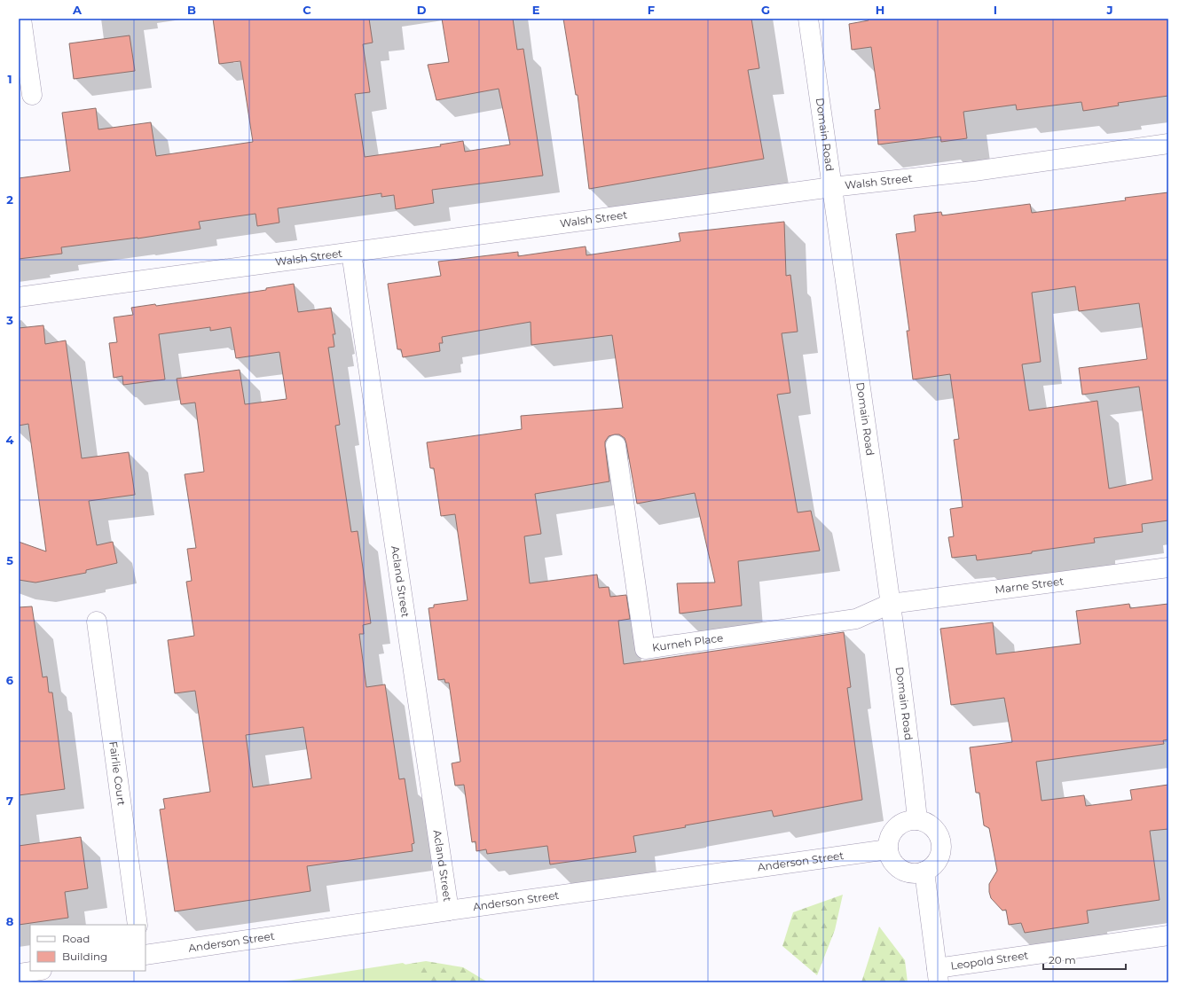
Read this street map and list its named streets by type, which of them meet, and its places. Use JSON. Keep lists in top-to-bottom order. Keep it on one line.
{"streets":{"street":["Domain Road","Walsh Street","Acland Street","Marne Street","Kurneh Place","Fairlie Court","Anderson Street","Leopold Street"]},"crossings":[["Domain Road","Walsh Street"],["Domain Road","Marne Street"],["Domain Road","Kurneh Place"],["Domain Road","Anderson Street"],["Walsh Street","Acland Street"],["Acland Street","Anderson Street"],["Marne Street","Kurneh Place"]],"legend":["Road","Building"],"scale_bar":"20 m","grid":{"columns":["A","B","C","D","E","F","G","H","I","J"],"rows":["1","2","3","4","5","6","7","8"]}}
